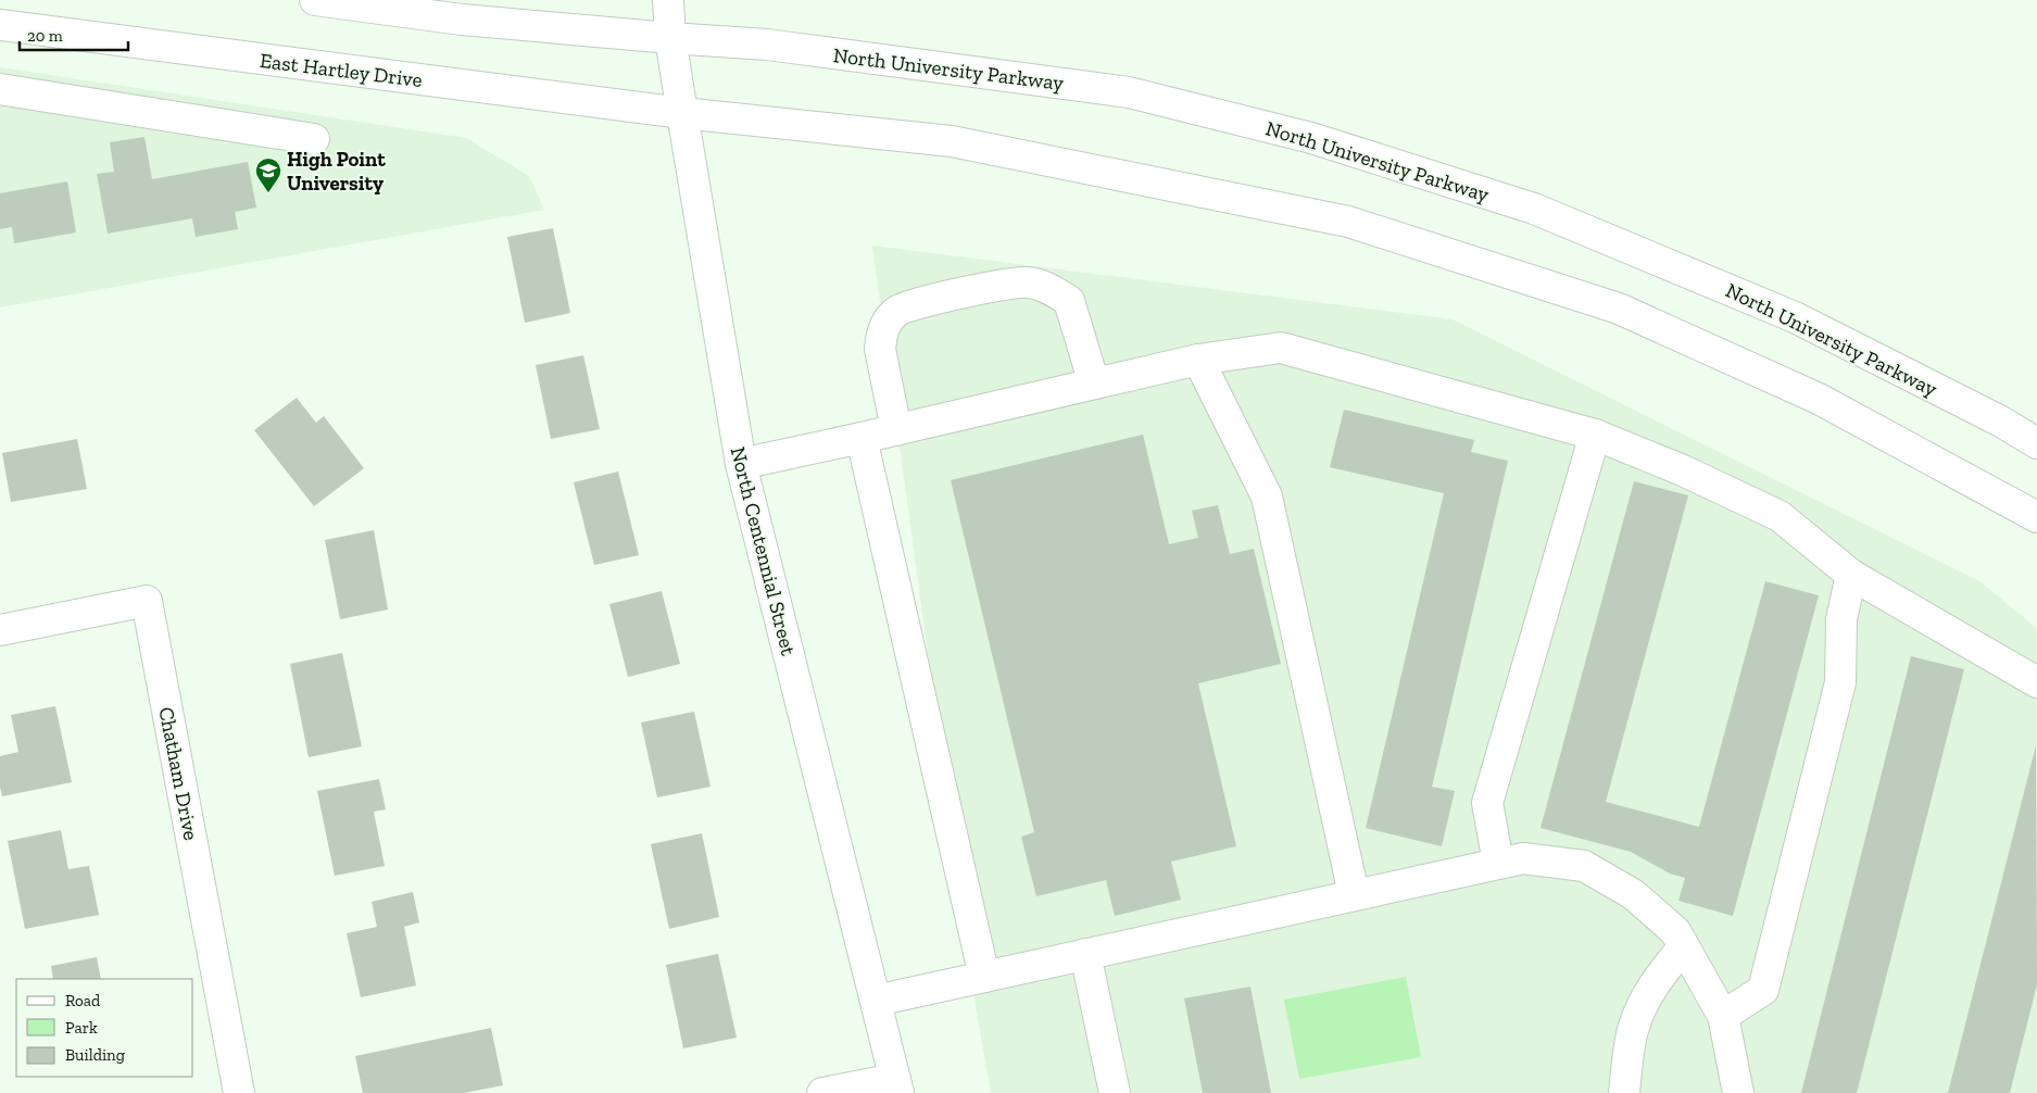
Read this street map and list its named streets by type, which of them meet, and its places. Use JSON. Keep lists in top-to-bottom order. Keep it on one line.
{"streets":{"main road":["North University Parkway","East Hartley Drive","North Centennial Street","Chatham Drive"]},"crossings":[["North University Parkway","North Centennial Street"],["East Hartley Drive","North Centennial Street"]],"places":{"school or university":["High Point University"]},"legend":["Road","Park","Building"],"scale_bar":"20 m"}
